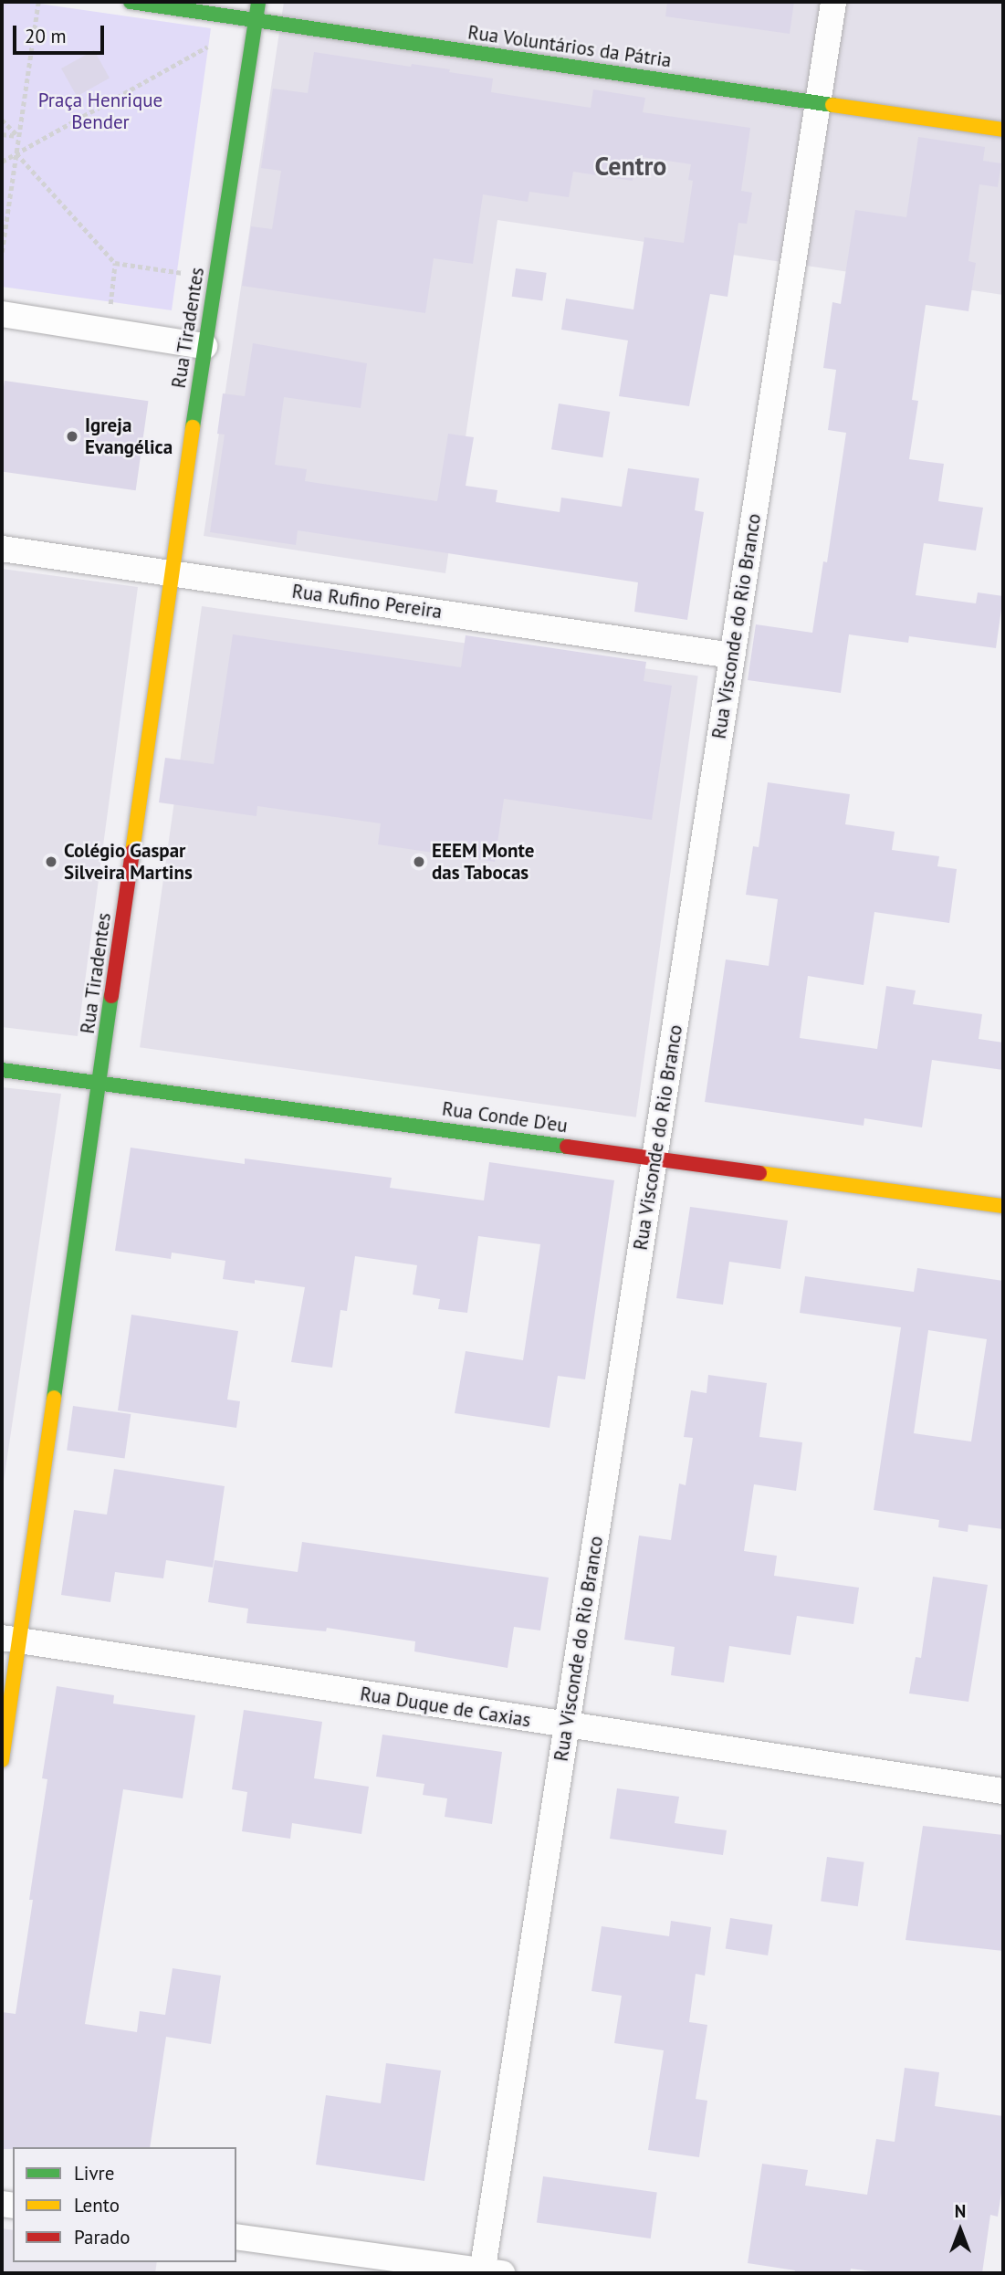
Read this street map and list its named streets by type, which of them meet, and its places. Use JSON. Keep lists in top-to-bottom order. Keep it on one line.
{"streets":{"main road":["Rua Voluntários da Pátria","Rua Tiradentes","Rua Conde D'eu"],"street":["Rua Rufino Pereira","Rua Visconde do Rio Branco","Rua Duque de Caxias"]},"crossings":[["Rua Voluntários da Pátria","Rua Tiradentes"],["Rua Voluntários da Pátria","Rua Visconde do Rio Branco"],["Rua Tiradentes","Rua Rufino Pereira"],["Rua Tiradentes","Rua Conde D'eu"],["Rua Tiradentes","Rua Duque de Caxias"],["Rua Rufino Pereira","Rua Visconde do Rio Branco"],["Rua Visconde do Rio Branco","Rua Conde D'eu"],["Rua Visconde do Rio Branco","Rua Duque de Caxias"]],"districts":["Centro"],"parks":["Praça Henrique Bender"],"places":["Igreja Evangélica","Colégio Gaspar Silveira Martins","EEEM Monte das Tabocas"],"legend":["Livre","Lento","Parado"],"scale_bar":"20 m","north":"top"}
